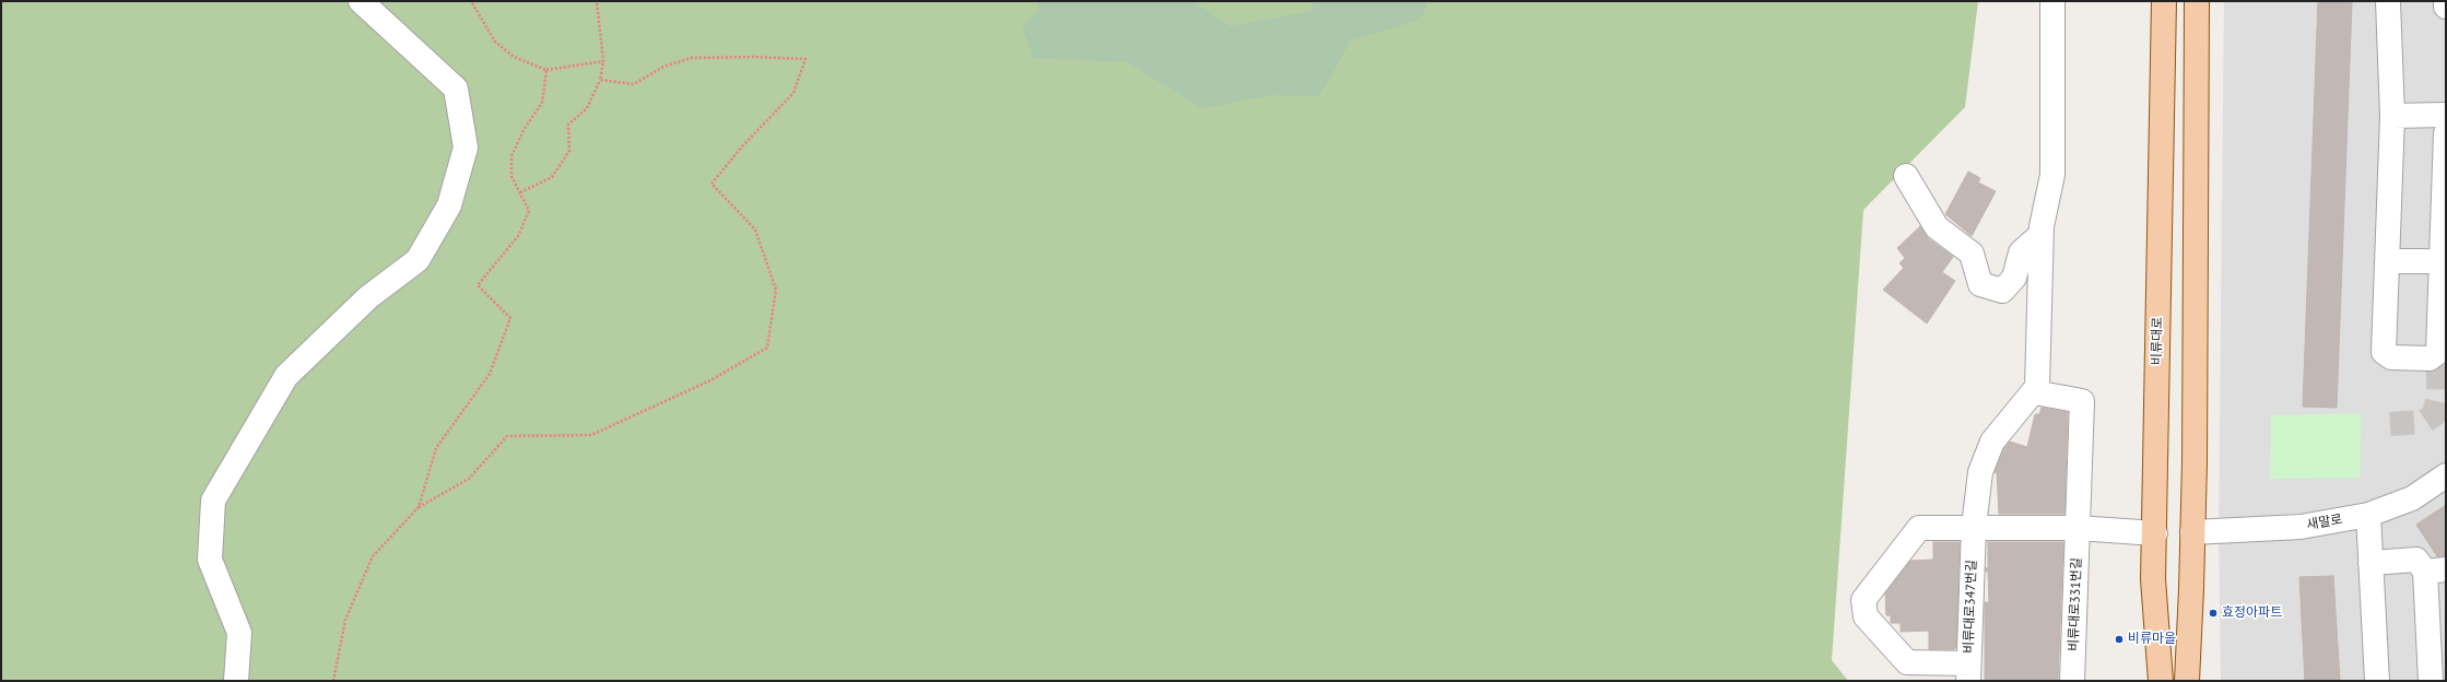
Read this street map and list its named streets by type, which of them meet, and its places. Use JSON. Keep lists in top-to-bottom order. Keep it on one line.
{"streets":{"main road":["비류대로"],"street":["새말로","비류대로331번길","비류대로347번길"]},"crossings":[["비류대로","비류대로347번길"],["비류대로331번길","비류대로347번길"]],"places":["효정아파트","비류마을"]}
